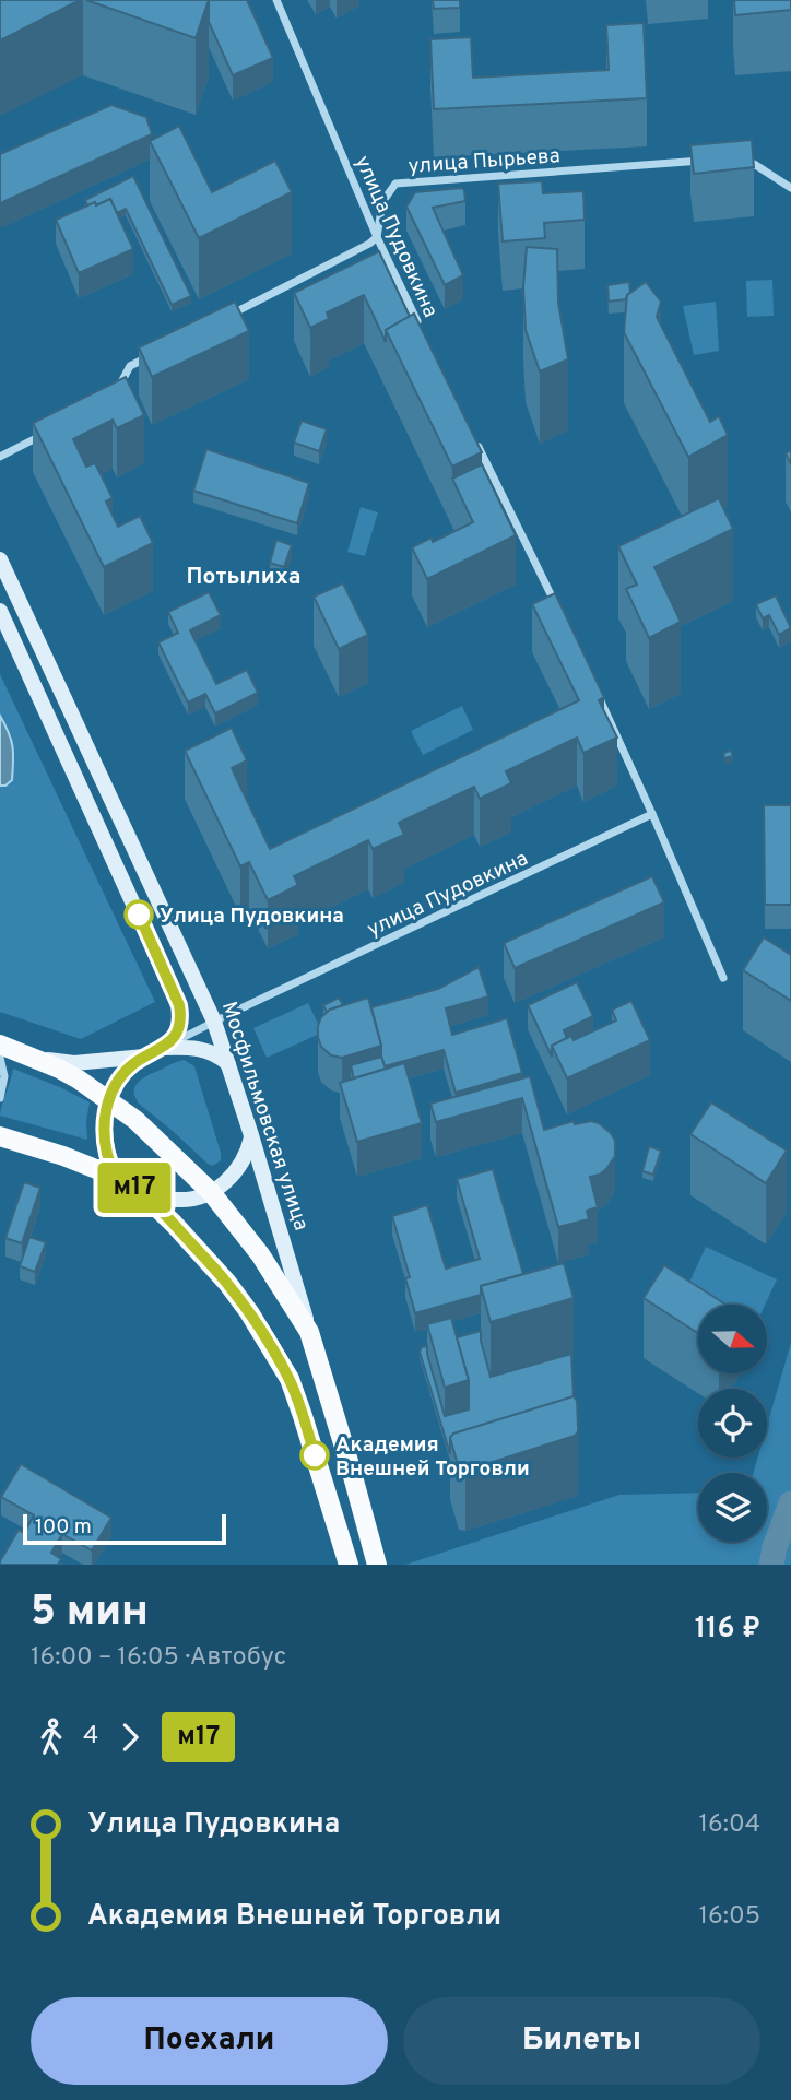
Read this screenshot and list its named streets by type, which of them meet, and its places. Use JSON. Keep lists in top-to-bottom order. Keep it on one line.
{"streets":{"main road":["Мосфильмовская улица"],"street":["улица Пырьева","улица Пудовкина"]},"crossings":[["улица Пырьева","улица Пудовкина"],["улица Пудовкина","Мосфильмовская улица"]],"districts":["Потылиха"],"places":["Улица Пудовкина","Академия Внешней Торговли"],"lines":["bus line м17"],"scale_bar":"100 m","north":"right","page":{"on_map":"м17","scale":"100 m","heading":["5 мин","16:00 – 16:05 · Автобус","116 ₽"],"legs":["4","м17"],"list":[{"name":"Улица Пудовкина","value":"16:04"},{"name":"Академия Внешней Торговли","value":"16:05"}],"buttons":["Поехали","Билеты"]}}
